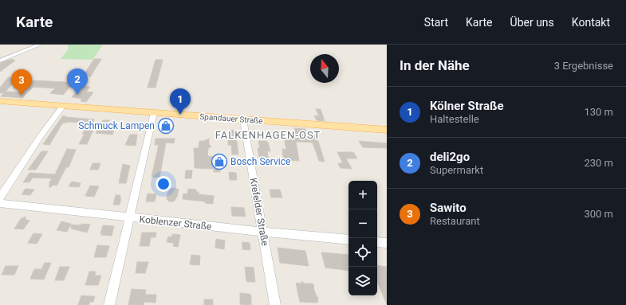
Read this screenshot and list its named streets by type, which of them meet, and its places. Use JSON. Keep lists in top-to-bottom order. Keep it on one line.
{"streets":{"main road":["Spandauer Straße"],"street":["Krefelder Straße","Koblenzer Straße"]},"crossings":[["Spandauer Straße","Krefelder Straße"],["Krefelder Straße","Koblenzer Straße"]],"districts":["FALKENHAGEN-OST"],"places":{"shop":["Schmuck Lampen","Bosch Service"]},"north":"top","page":{"header":"Karte","nav":["Start","Karte","Über uns","Kontakt"],"heading":["In der Nähe","3 Ergebnisse"],"pins":["2","3","1"],"list":[{"mark":"1","name":"Kölner Straße","note":"Haltestelle","value":"130 m"},{"mark":"2","name":"deli2go","note":"Supermarkt","value":"230 m"},{"mark":"3","name":"Sawito","note":"Restaurant","value":"300 m"}],"map_buttons":["+","−"]}}
